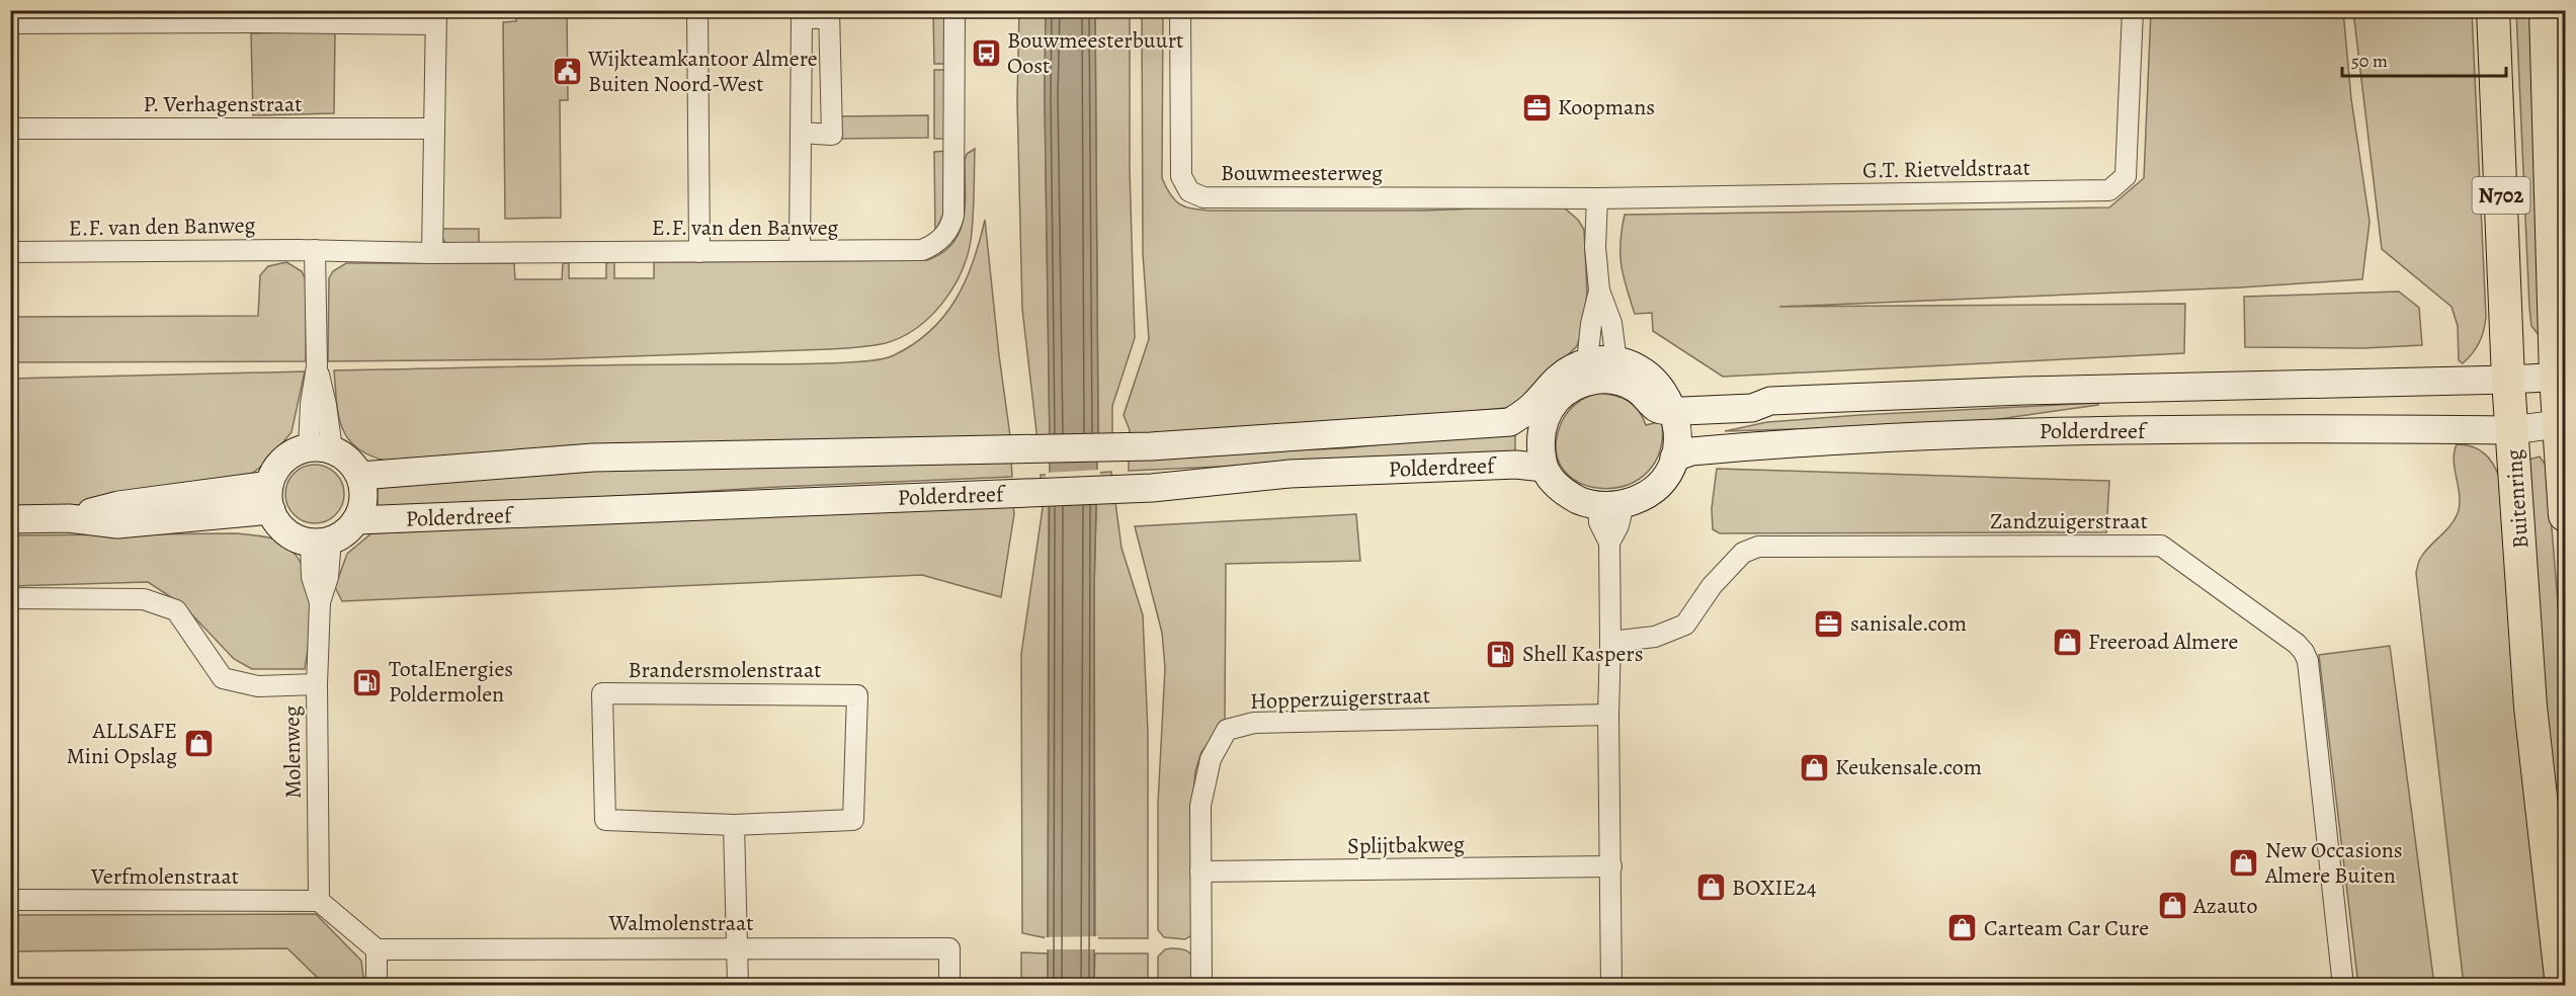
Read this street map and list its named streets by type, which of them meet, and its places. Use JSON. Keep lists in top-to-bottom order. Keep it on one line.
{"streets":{"highway":["N702","Buitenring"],"main road":["Polderdreef"],"street":["P. Verhagenstraat","G.T. Rietveldstraat","Bouwmeesterweg","E.F. van den Banweg","Zandzuigerstraat","Brandersmolenstraat","Hopperzuigerstraat","Molenweg","Splijtbakweg","Verfmolenstraat","Walmolenstraat"]},"crossings":[["G.T. Rietveldstraat","Bouwmeesterweg"],["Polderdreef","Buitenring"],["Polderdreef","Molenweg"],["Hopperzuigerstraat","Splijtbakweg"],["Molenweg","Verfmolenstraat"]],"places":{"bus stop":["Bouwmeesterbuurt Oost"],"public building":["Wijkteamkantoor Almere Buiten Noord-West"],"office":["Koopmans","sanisale.com"],"shop":["Freeroad Almere","ALLSAFE Mini Opslag","Keukensale.com","New Occasions Almere Buiten","BOXIE24","Azauto","Carteam Car Cure"],"fuel station":["Shell Kaspers","TotalEnergies Poldermolen"]},"scale_bar":"50 m"}
